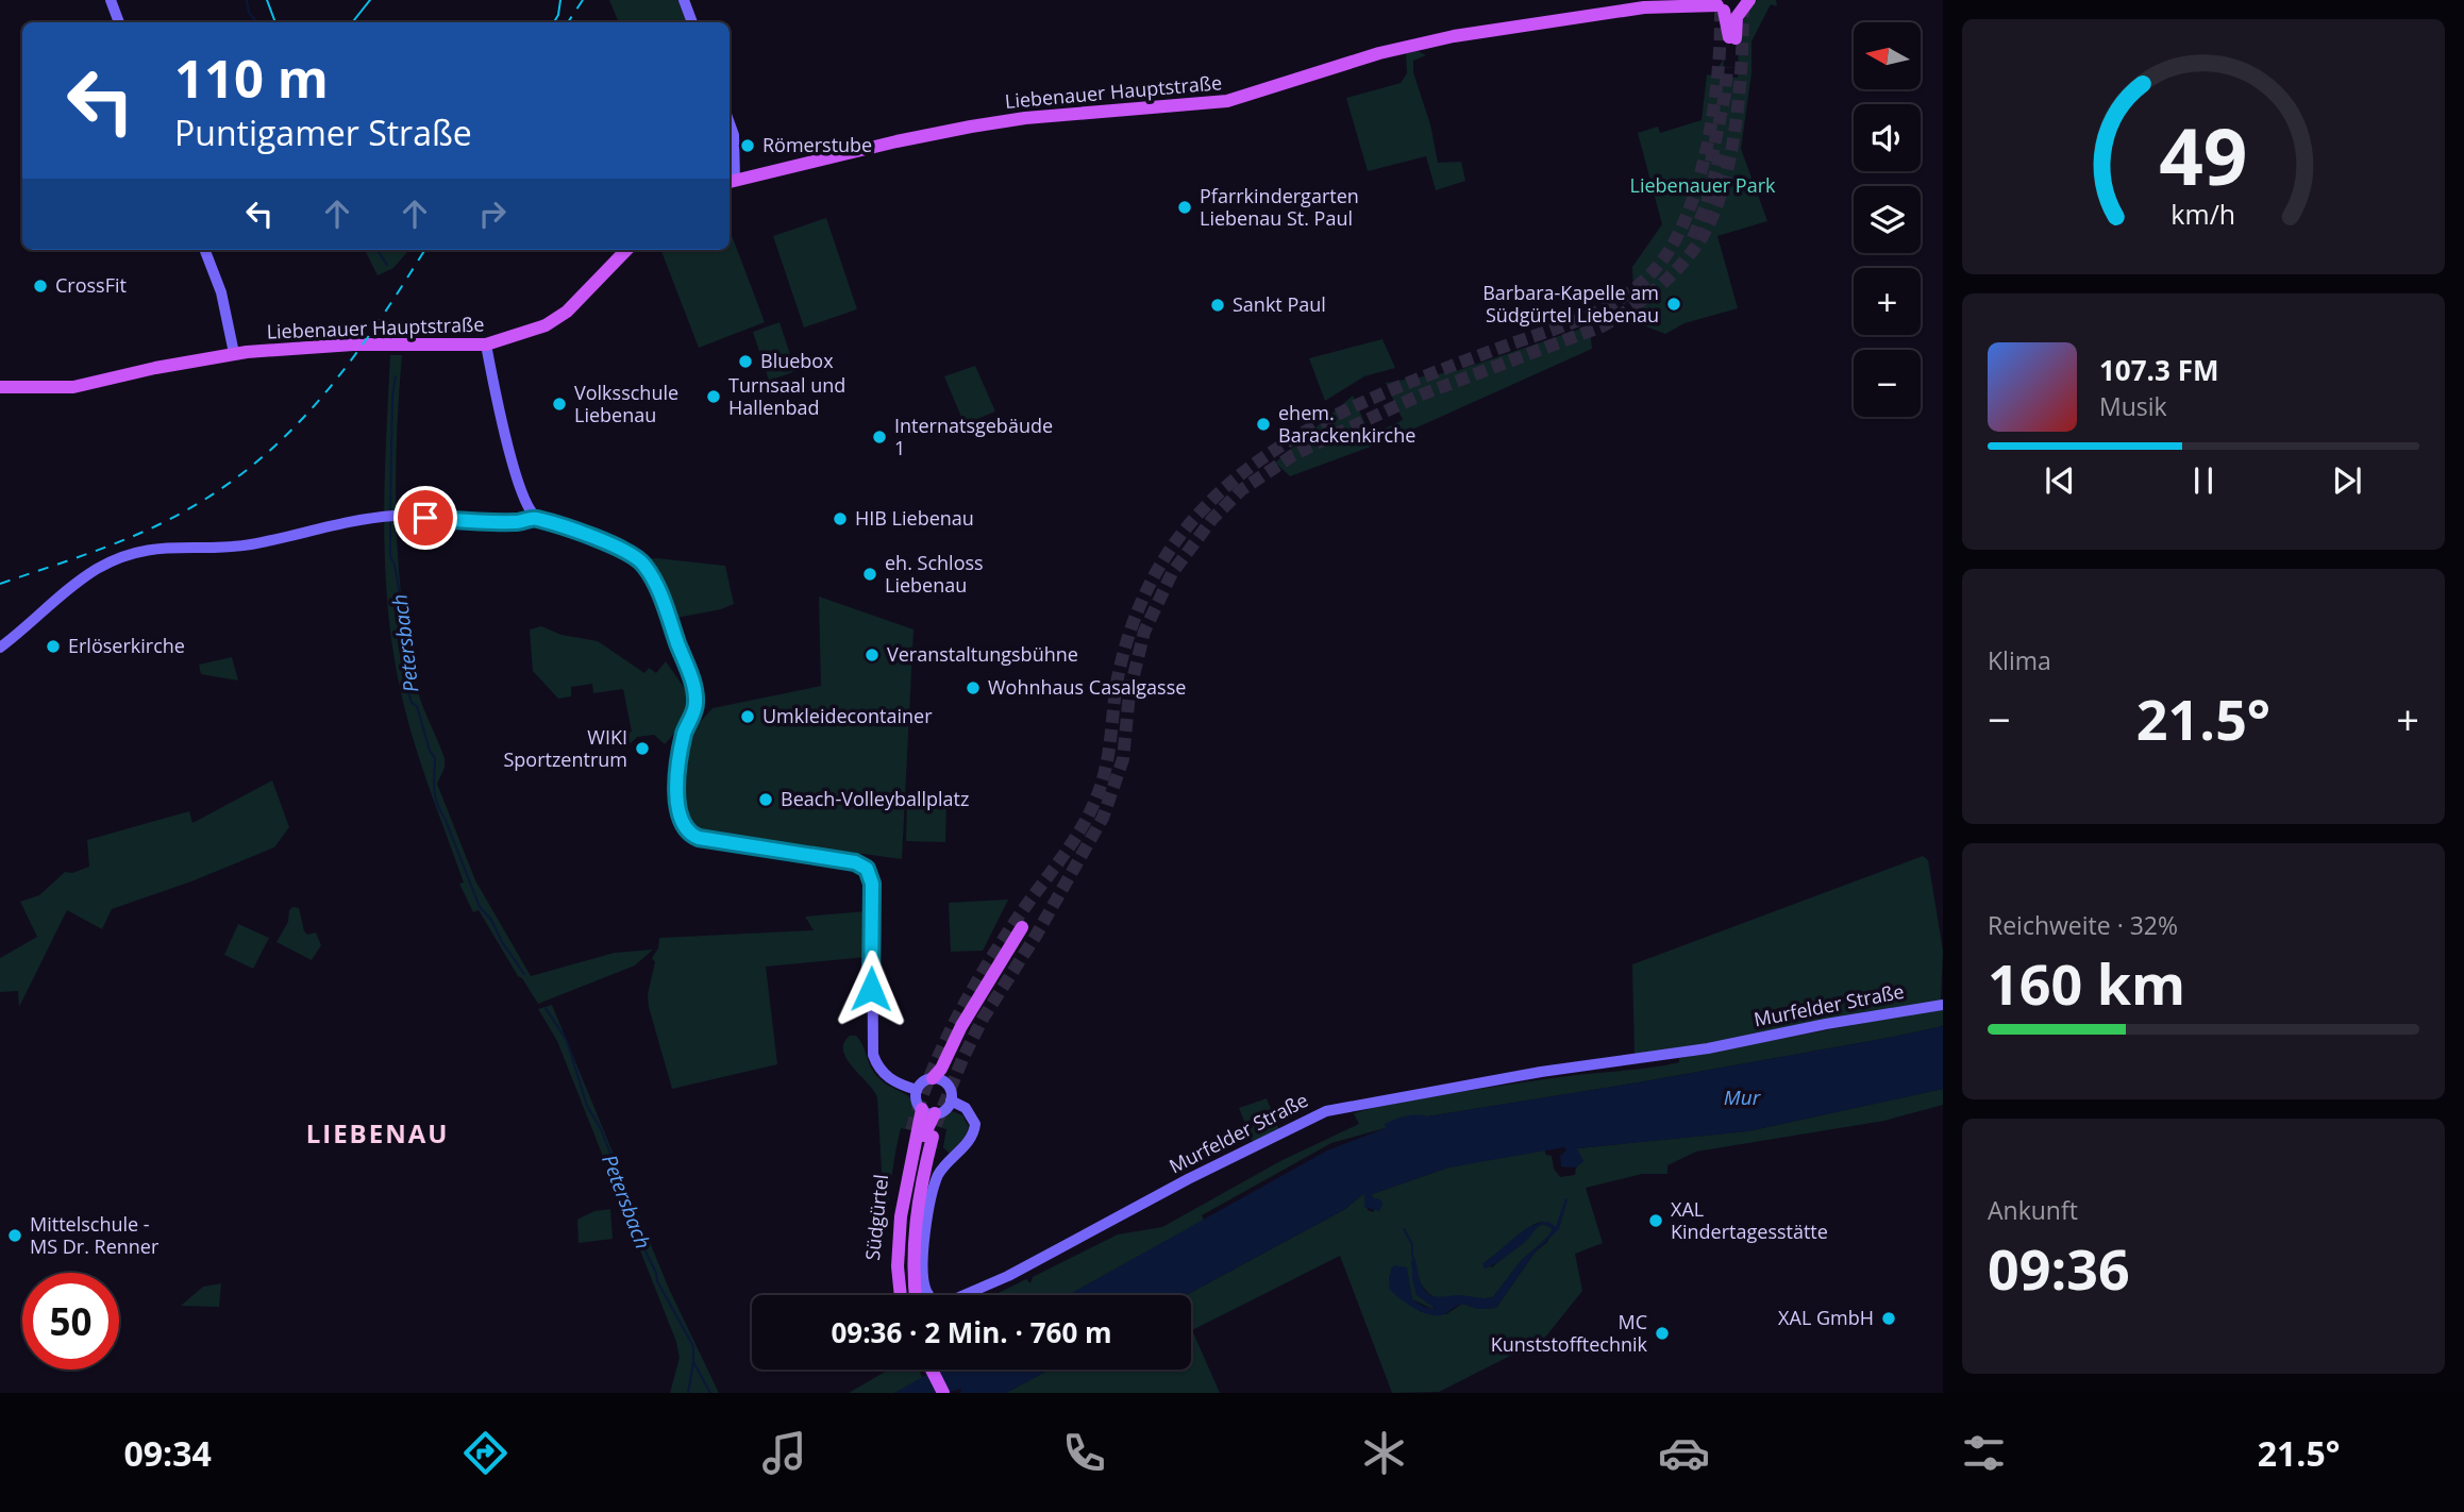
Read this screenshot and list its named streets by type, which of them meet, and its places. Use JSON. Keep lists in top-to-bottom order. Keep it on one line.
{"streets":{"main road":["Liebenauer Hauptstraße","Südgürtel"],"street":["Murfelder Straße"]},"districts":["LIEBENAU"],"water":["Petersbach","Mur"],"parks":["Liebenauer Park"],"places":["Römerstube","Pfarrkindergarten Liebenau St. Paul","CrossFit","Barbara-Kapelle am Südgürtel Liebenau","Sankt Paul","Bluebox","Turnsaal und Hallenbad","Volksschule Liebenau","ehem. Barackenkirche","Internatsgebäude 1","HIB Liebenau","eh. Schloss Liebenau","Erlöserkirche","Veranstaltungsbühne","Wohnhaus Casalgasse","Umkleidecontainer","WIKI Sportzentrum","Beach-Volleyballplatz","XAL Kindertagesstätte","Mittelschule - MS Dr. Renner","XAL GmbH","MC Kunststofftechnik"],"north":"left","page":{"map_buttons":["+","−"],"turn":["110 m","Puntigamer Straße"],"song":["107.3 FM","Musik"],"tile":["Klima",["Reichweite · 32%","160 km"],["Ankunft","09:36"]],"heat":["−","21.5°","+"],"limit":"50","trip":"09:36 · 2 Min. · 760 m","tabs":["09:34","21.5°"],"gauge":["49","km/h"]}}
